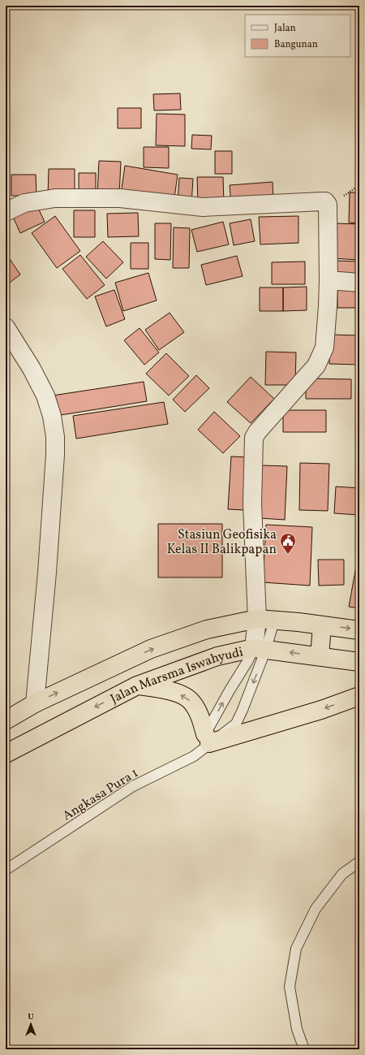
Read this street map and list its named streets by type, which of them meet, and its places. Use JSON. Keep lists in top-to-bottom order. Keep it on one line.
{"streets":{"highway":["Jalan Marsma Iswahyudi"],"lane":["Angkasa Pura 1"]},"crossings":[["Jalan Marsma Iswahyudi","Angkasa Pura 1"]],"places":{"public building":["Stasiun Geofisika Kelas II Balikpapan"]},"legend":["Jalan","Bangunan"],"north":"top"}
